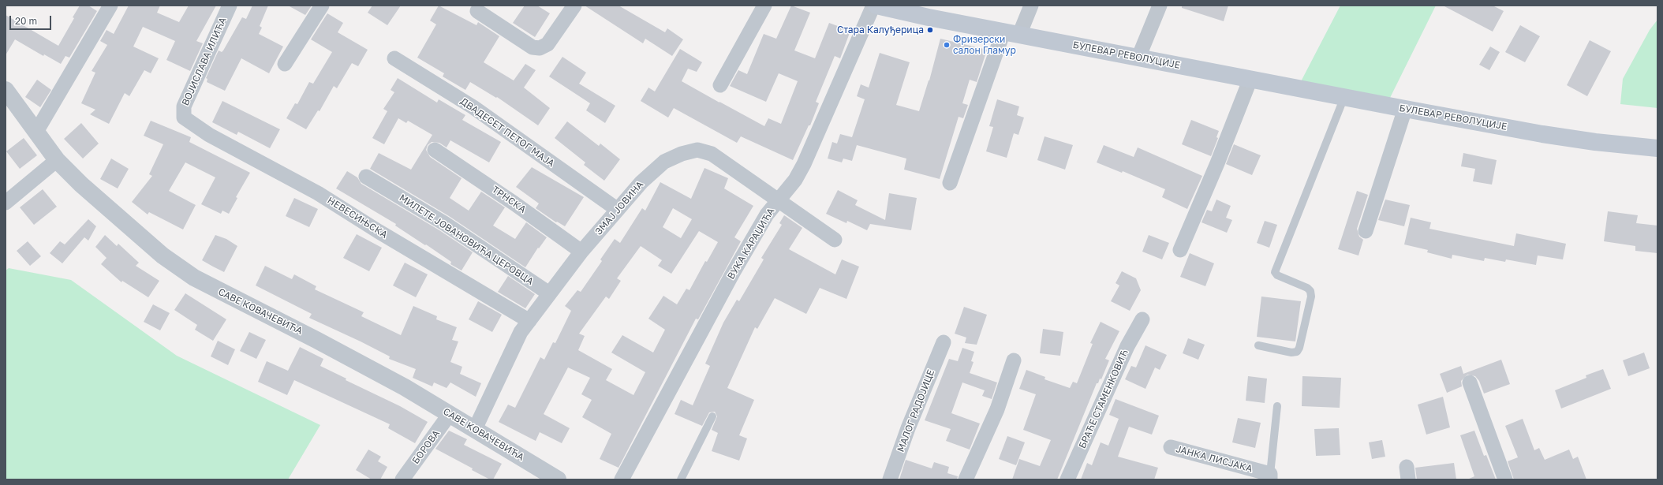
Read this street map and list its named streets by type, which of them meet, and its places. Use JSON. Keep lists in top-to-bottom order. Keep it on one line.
{"streets":{"main road":["БУЛЕВАР РЕВОЛУЦИЈЕ"],"street":["ВОЈИСЛАВА ИЛИЋА","ДВАДЕСЕТ ПЕТОГ МАЈА","ТРНСКА","ЗМАЈ ЈОВИНА","НЕВЕСИЊСКА","МИЛЕТЕ ЈОВАНОВИЋА ЦЕРОВЦА","ВУКА КАРАЏИЋА","САВЕ КОВАЧЕВИЋА","БРАЋЕ СТАМЕНКОВИЋ","МАЛОГ РАДОЈИЦЕ","БОРОВА","ЈАНКА ЛИСЈАКА"]},"crossings":[["ВОЈИСЛАВА ИЛИЋА","НЕВЕСИЊСКА"],["ДВАДЕСЕТ ПЕТОГ МАЈА","ЗМАЈ ЈОВИНА"],["ТРНСКА","ЗМАЈ ЈОВИНА"],["ЗМАЈ ЈОВИНА","НЕВЕСИЊСКА"],["ЗМАЈ ЈОВИНА","МИЛЕТЕ ЈОВАНОВИЋА ЦЕРОВЦА"],["ЗМАЈ ЈОВИНА","ВУКА КАРАЏИЋА"],["ЗМАЈ ЈОВИНА","САВЕ КОВАЧЕВИЋА"],["САВЕ КОВАЧЕВИЋА","БОРОВА"]],"places":["Стара Калуђерица","Фризерски салон Гламур"],"scale_bar":"20 m"}
